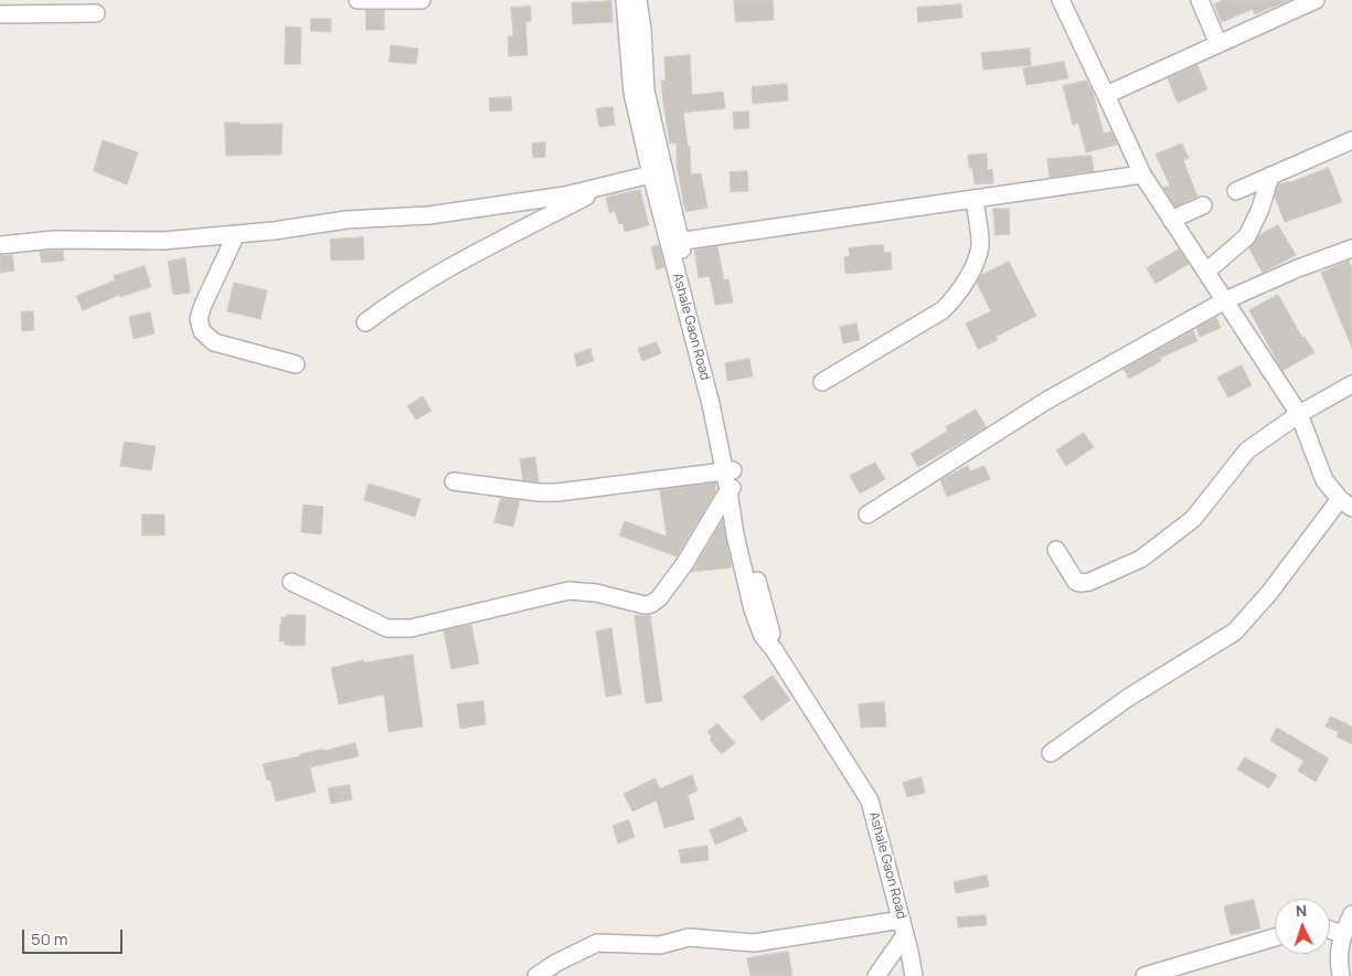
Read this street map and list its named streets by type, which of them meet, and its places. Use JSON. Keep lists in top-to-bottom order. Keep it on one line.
{"streets":{"street":["Ashale Gaon Road"]},"scale_bar":"50 m","north":"top"}
